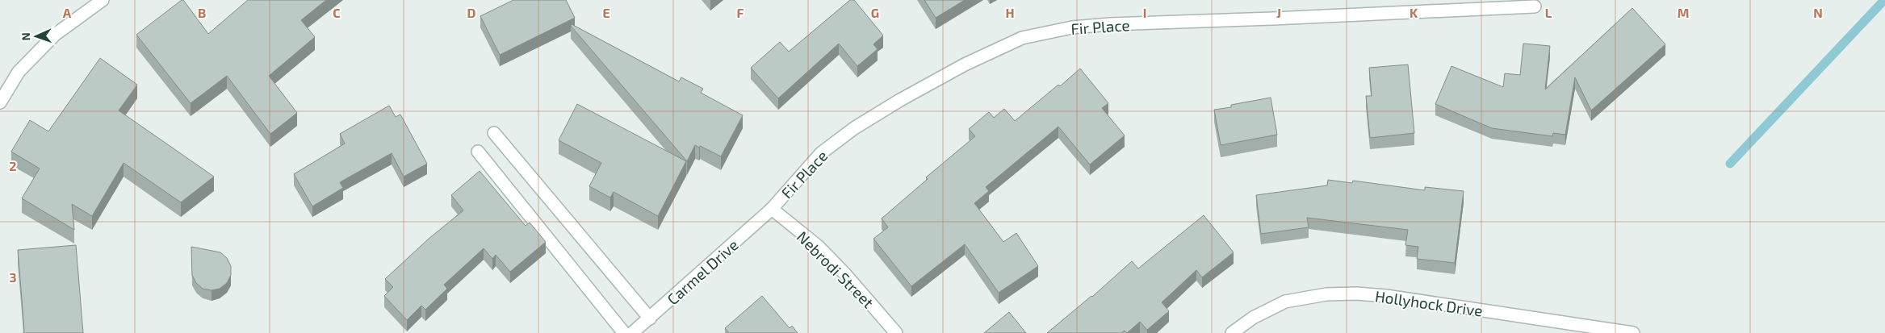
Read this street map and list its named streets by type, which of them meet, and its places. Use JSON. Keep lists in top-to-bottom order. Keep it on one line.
{"streets":{"street":["Fir Place","Nebrodi Street","Carmel Drive","Hollyhock Drive"]},"crossings":[["Fir Place","Nebrodi Street"],["Fir Place","Carmel Drive"],["Nebrodi Street","Carmel Drive"]],"north":"left","grid":{"columns":["A","B","C","D","E","F","G","H","I","J","K","L","M","N"],"rows":["2","3"]}}
